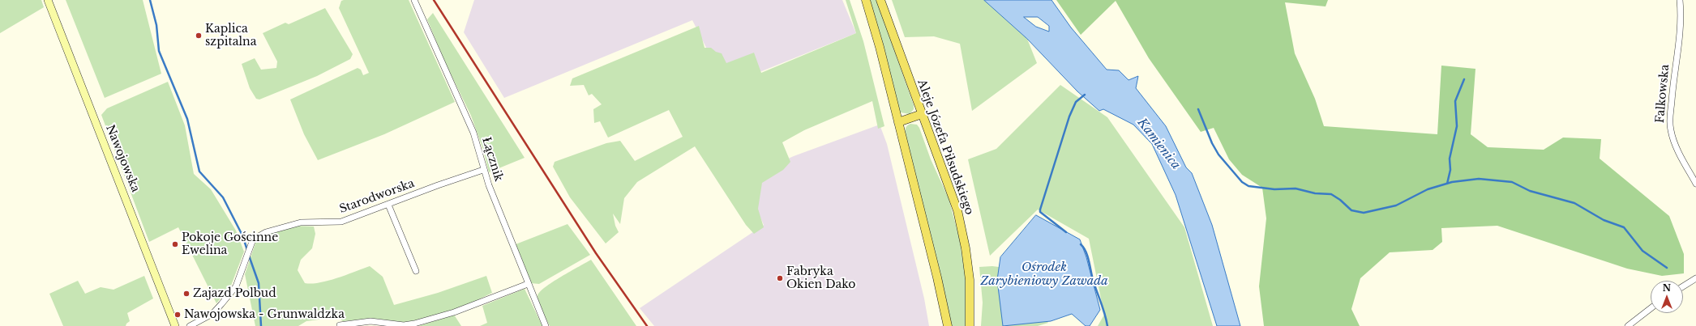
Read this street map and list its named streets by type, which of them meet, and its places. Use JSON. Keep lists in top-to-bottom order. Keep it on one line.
{"streets":{"main road":["Aleje Józefa Piłsudskiego"],"street":["Falkowska","Nawojowska","Łącznik","Starodworska"]},"crossings":[["Łącznik","Starodworska"]],"water":["Kamienica","Ośrodek Zarybieniowy Zawada"],"places":["Kaplica szpitalna","Pokoje Gościnne Ewelina","Fabryka Okien Dako","Zajazd Polbud","Nawojowska - Grunwaldzka"],"north":"top"}
